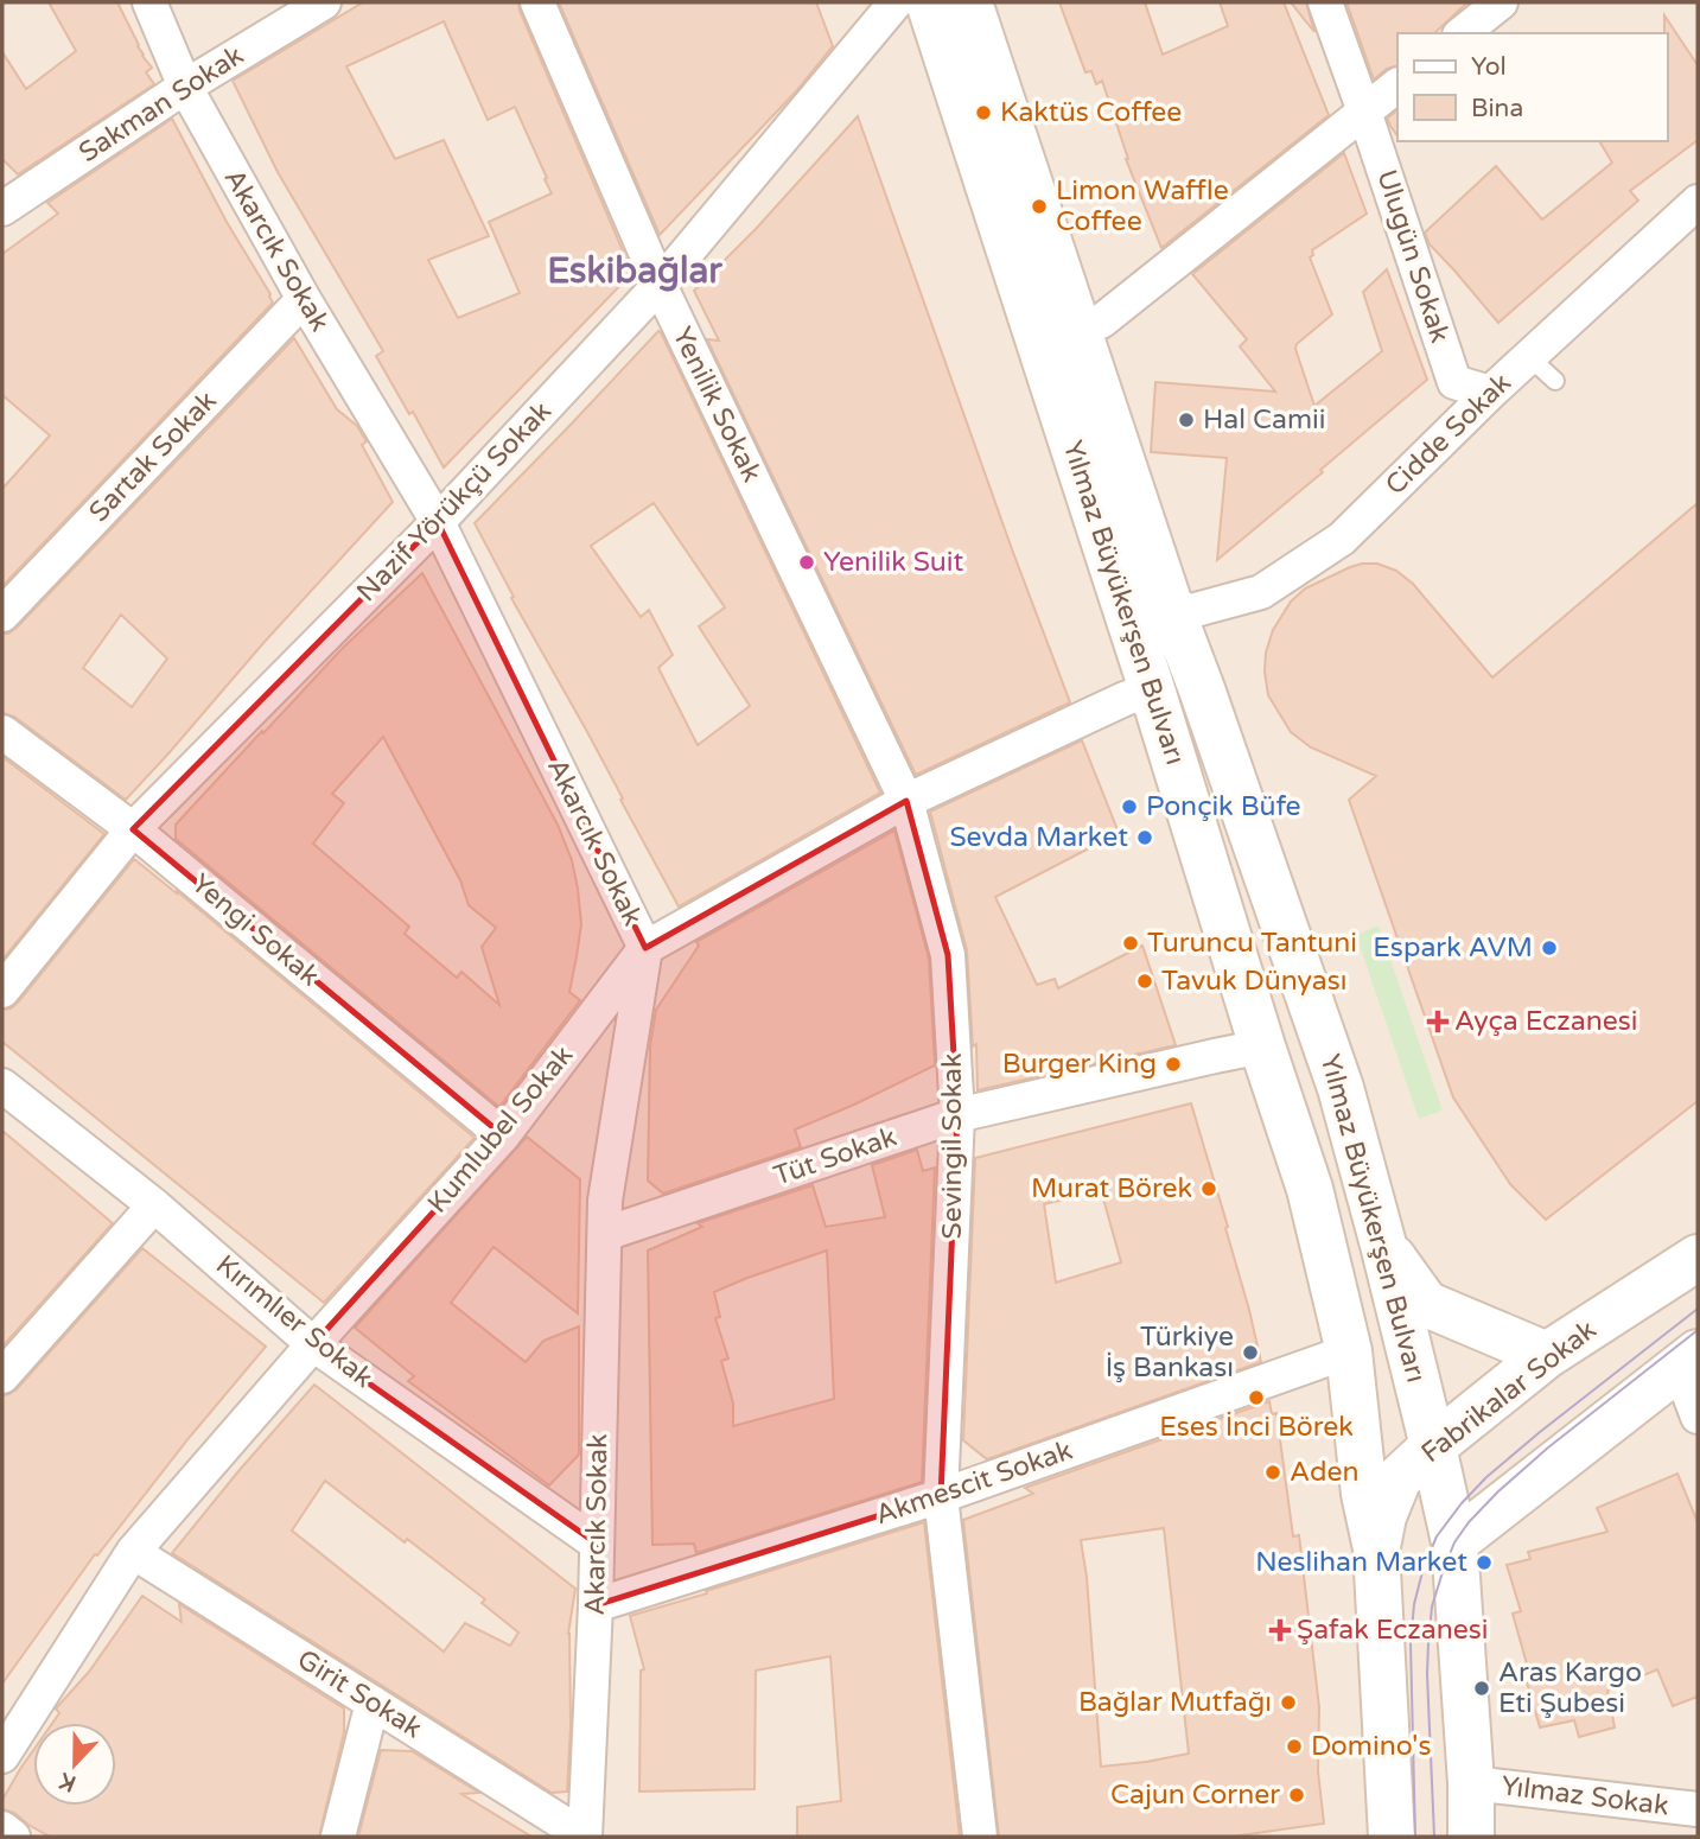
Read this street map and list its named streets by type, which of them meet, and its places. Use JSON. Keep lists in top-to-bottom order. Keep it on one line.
{"streets":{"main road":["Yılmaz Büyükerşen Bulvarı","Fabrikalar Sokak"],"street":["Sakman Sokak","Akarcık Sokak","Ulugün Sokak","Yenilik Sokak","Cidde Sokak","Sartak Sokak","Nazif Yörükçü Sokak","Yengi Sokak","Kumlubel Sokak","Sevingil Sokak","Tüt Sokak","Kırımlıer Sokak","Akmescit Sokak","Girit Sokak","Yılmaz Sokak"]},"crossings":[["Sakman Sokak","Akarcık Sokak"],["Akarcık Sokak","Sartak Sokak"],["Akarcık Sokak","Nazif Yörükçü Sokak"],["Akarcık Sokak","Kumlubel Sokak"],["Akarcık Sokak","Tüt Sokak"],["Akarcık Sokak","Kırımlıer Sokak"],["Akarcık Sokak","Akmescit Sokak"],["Akarcık Sokak","Girit Sokak"],["Ulugün Sokak","Cidde Sokak"],["Yenilik Sokak","Nazif Yörükçü Sokak"],["Yenilik Sokak","Kumlubel Sokak"],["Yenilik Sokak","Sevingil Sokak"],["Cidde Sokak","Yılmaz Büyükerşen Bulvarı"],["Nazif Yörükçü Sokak","Yengi Sokak"],["Yılmaz Büyükerşen Bulvarı","Kumlubel Sokak"],["Yılmaz Büyükerşen Bulvarı","Tüt Sokak"],["Yılmaz Büyükerşen Bulvarı","Fabrikalar Sokak"],["Yılmaz Büyükerşen Bulvarı","Akmescit Sokak"],["Yılmaz Büyükerşen Bulvarı","Yılmaz Sokak"],["Yengi Sokak","Kumlubel Sokak"],["Kumlubel Sokak","Sevingil Sokak"],["Kumlubel Sokak","Kırımlıer Sokak"],["Kumlubel Sokak","Girit Sokak"],["Sevingil Sokak","Tüt Sokak"],["Sevingil Sokak","Akmescit Sokak"]],"districts":["Eskibağlar"],"places":{"other":["Kaktüs Coffee","Limon Waffle Coffee","Hal Camii","Yenilik Suit","Ponçik Büfe","Sevda Market","Turuncu Tantuni","Espark AVM","Tavuk Dünyası","Burger King","Murat Börek","Türkiye İş Bankası","Eses İnci Börek","Aden","Neslihan Market","Aras Kargo Eti Şubesi","Bağlar Mutfağı","Domino's","Cajun Corner"],"health":["Ayça Eczanesi","Şafak Eczanesi"]},"legend":["Yol","Bina"],"north":"bottom"}
